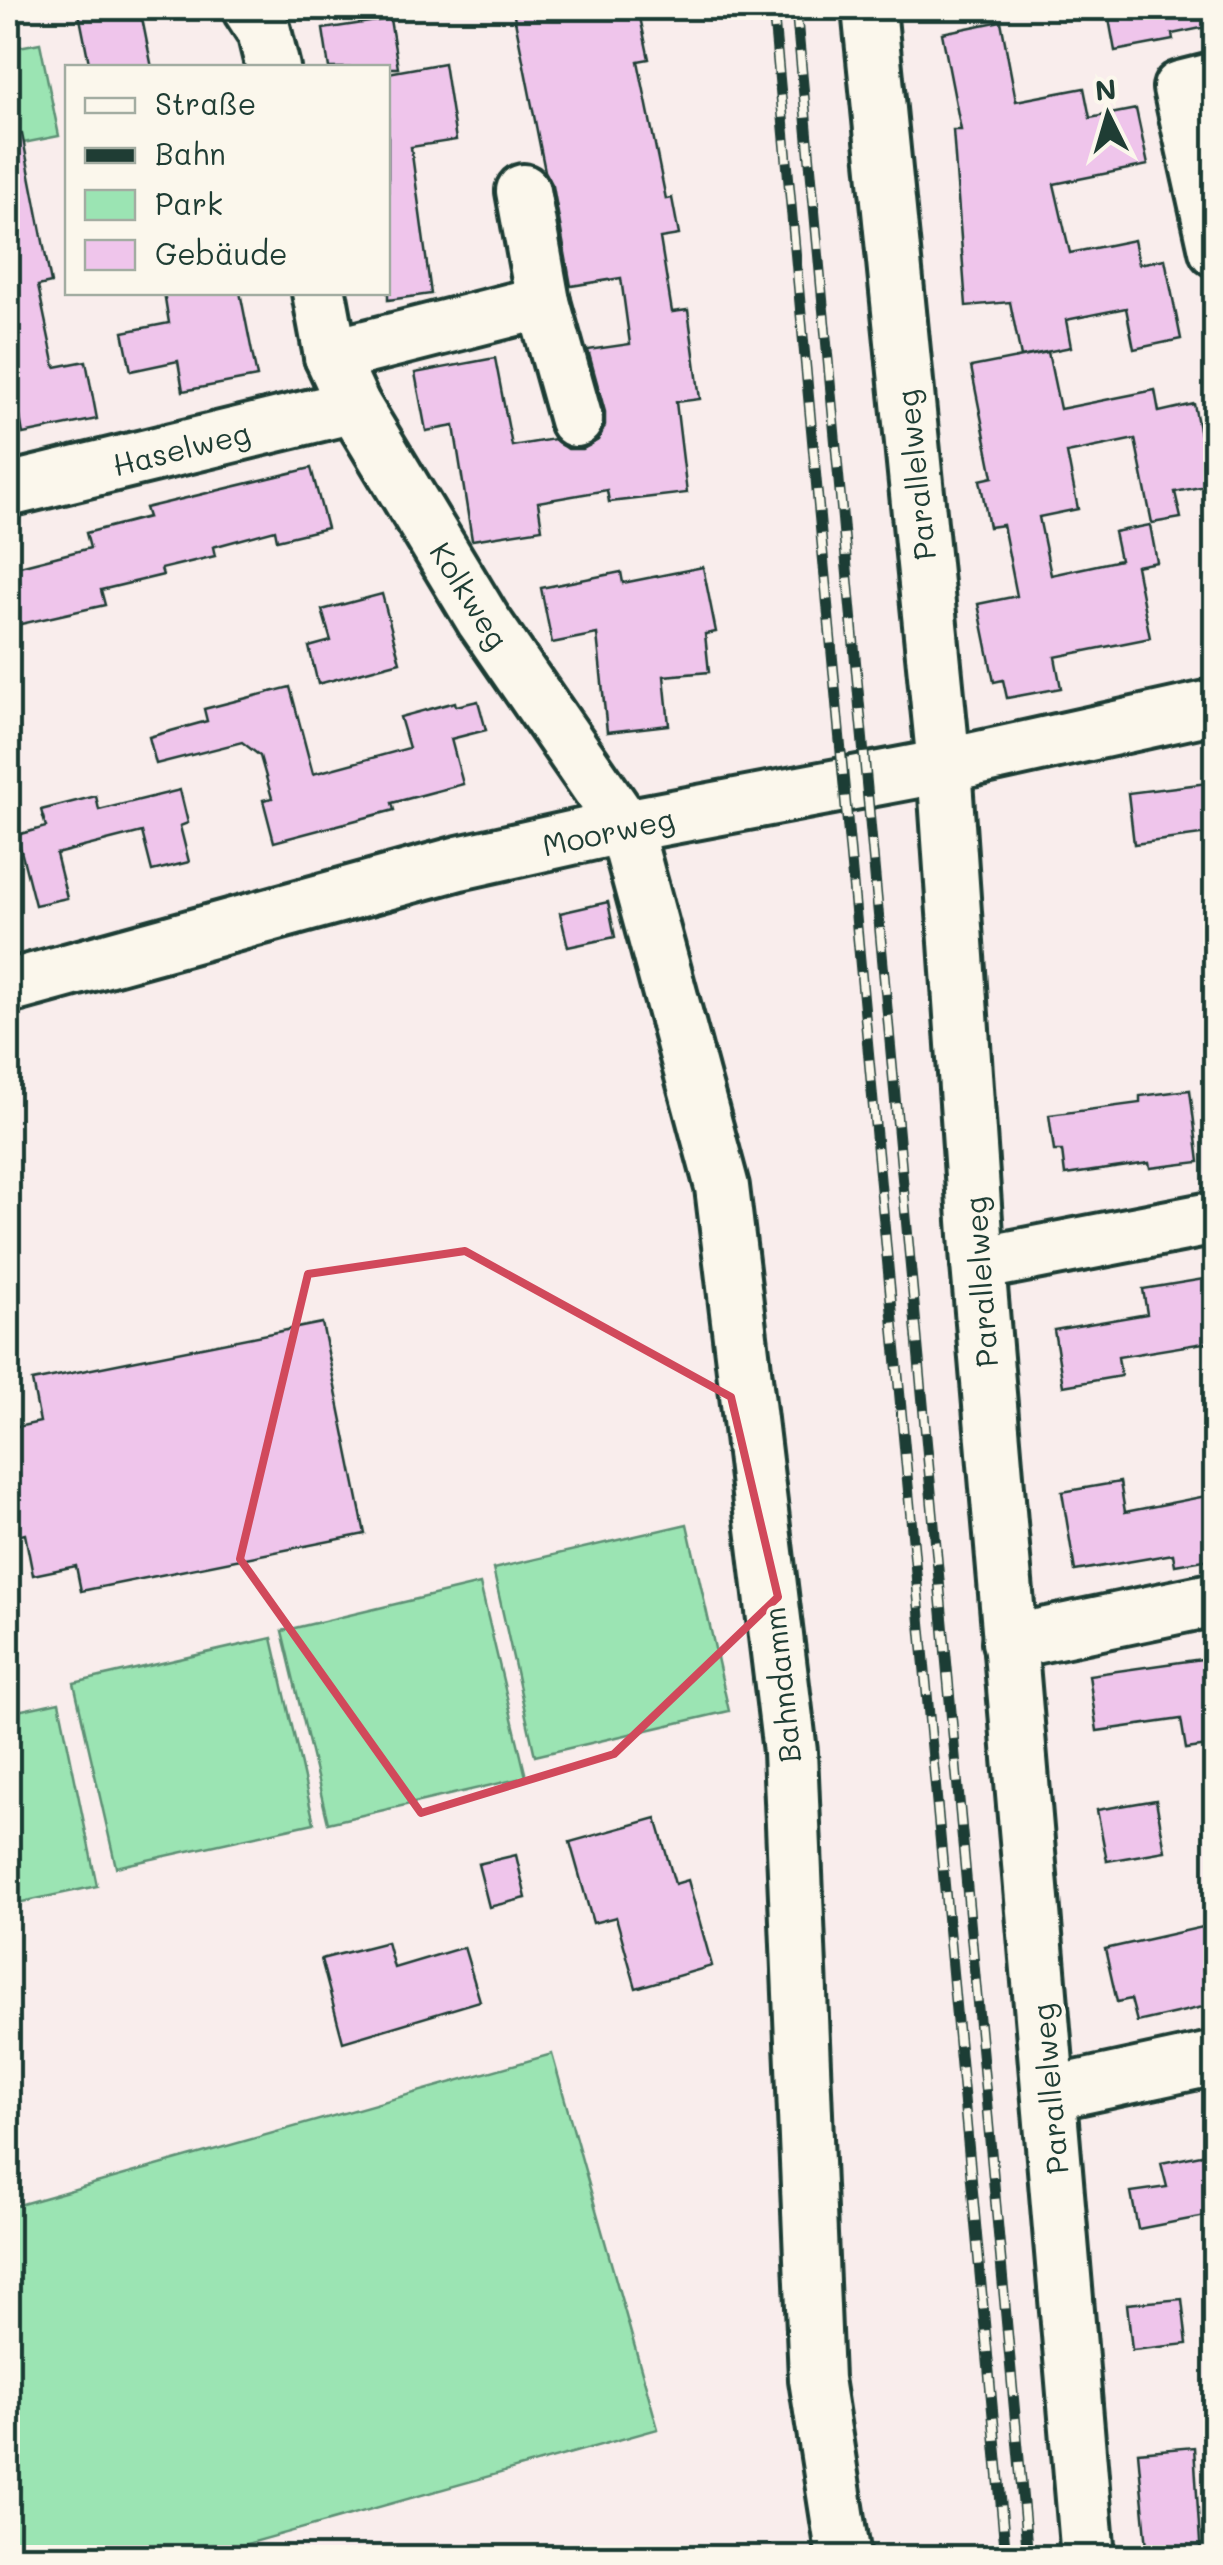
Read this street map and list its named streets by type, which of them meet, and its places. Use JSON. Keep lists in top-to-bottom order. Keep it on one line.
{"streets":{"street":["Haselweg","Parallelweg","Kolkweg","Moorweg","Bahndamm"]},"crossings":[["Haselweg","Kolkweg"],["Parallelweg","Moorweg"],["Kolkweg","Moorweg"],["Kolkweg","Bahndamm"],["Moorweg","Bahndamm"]],"legend":["Straße","Bahn","Park","Gebäude"],"north":"top"}
